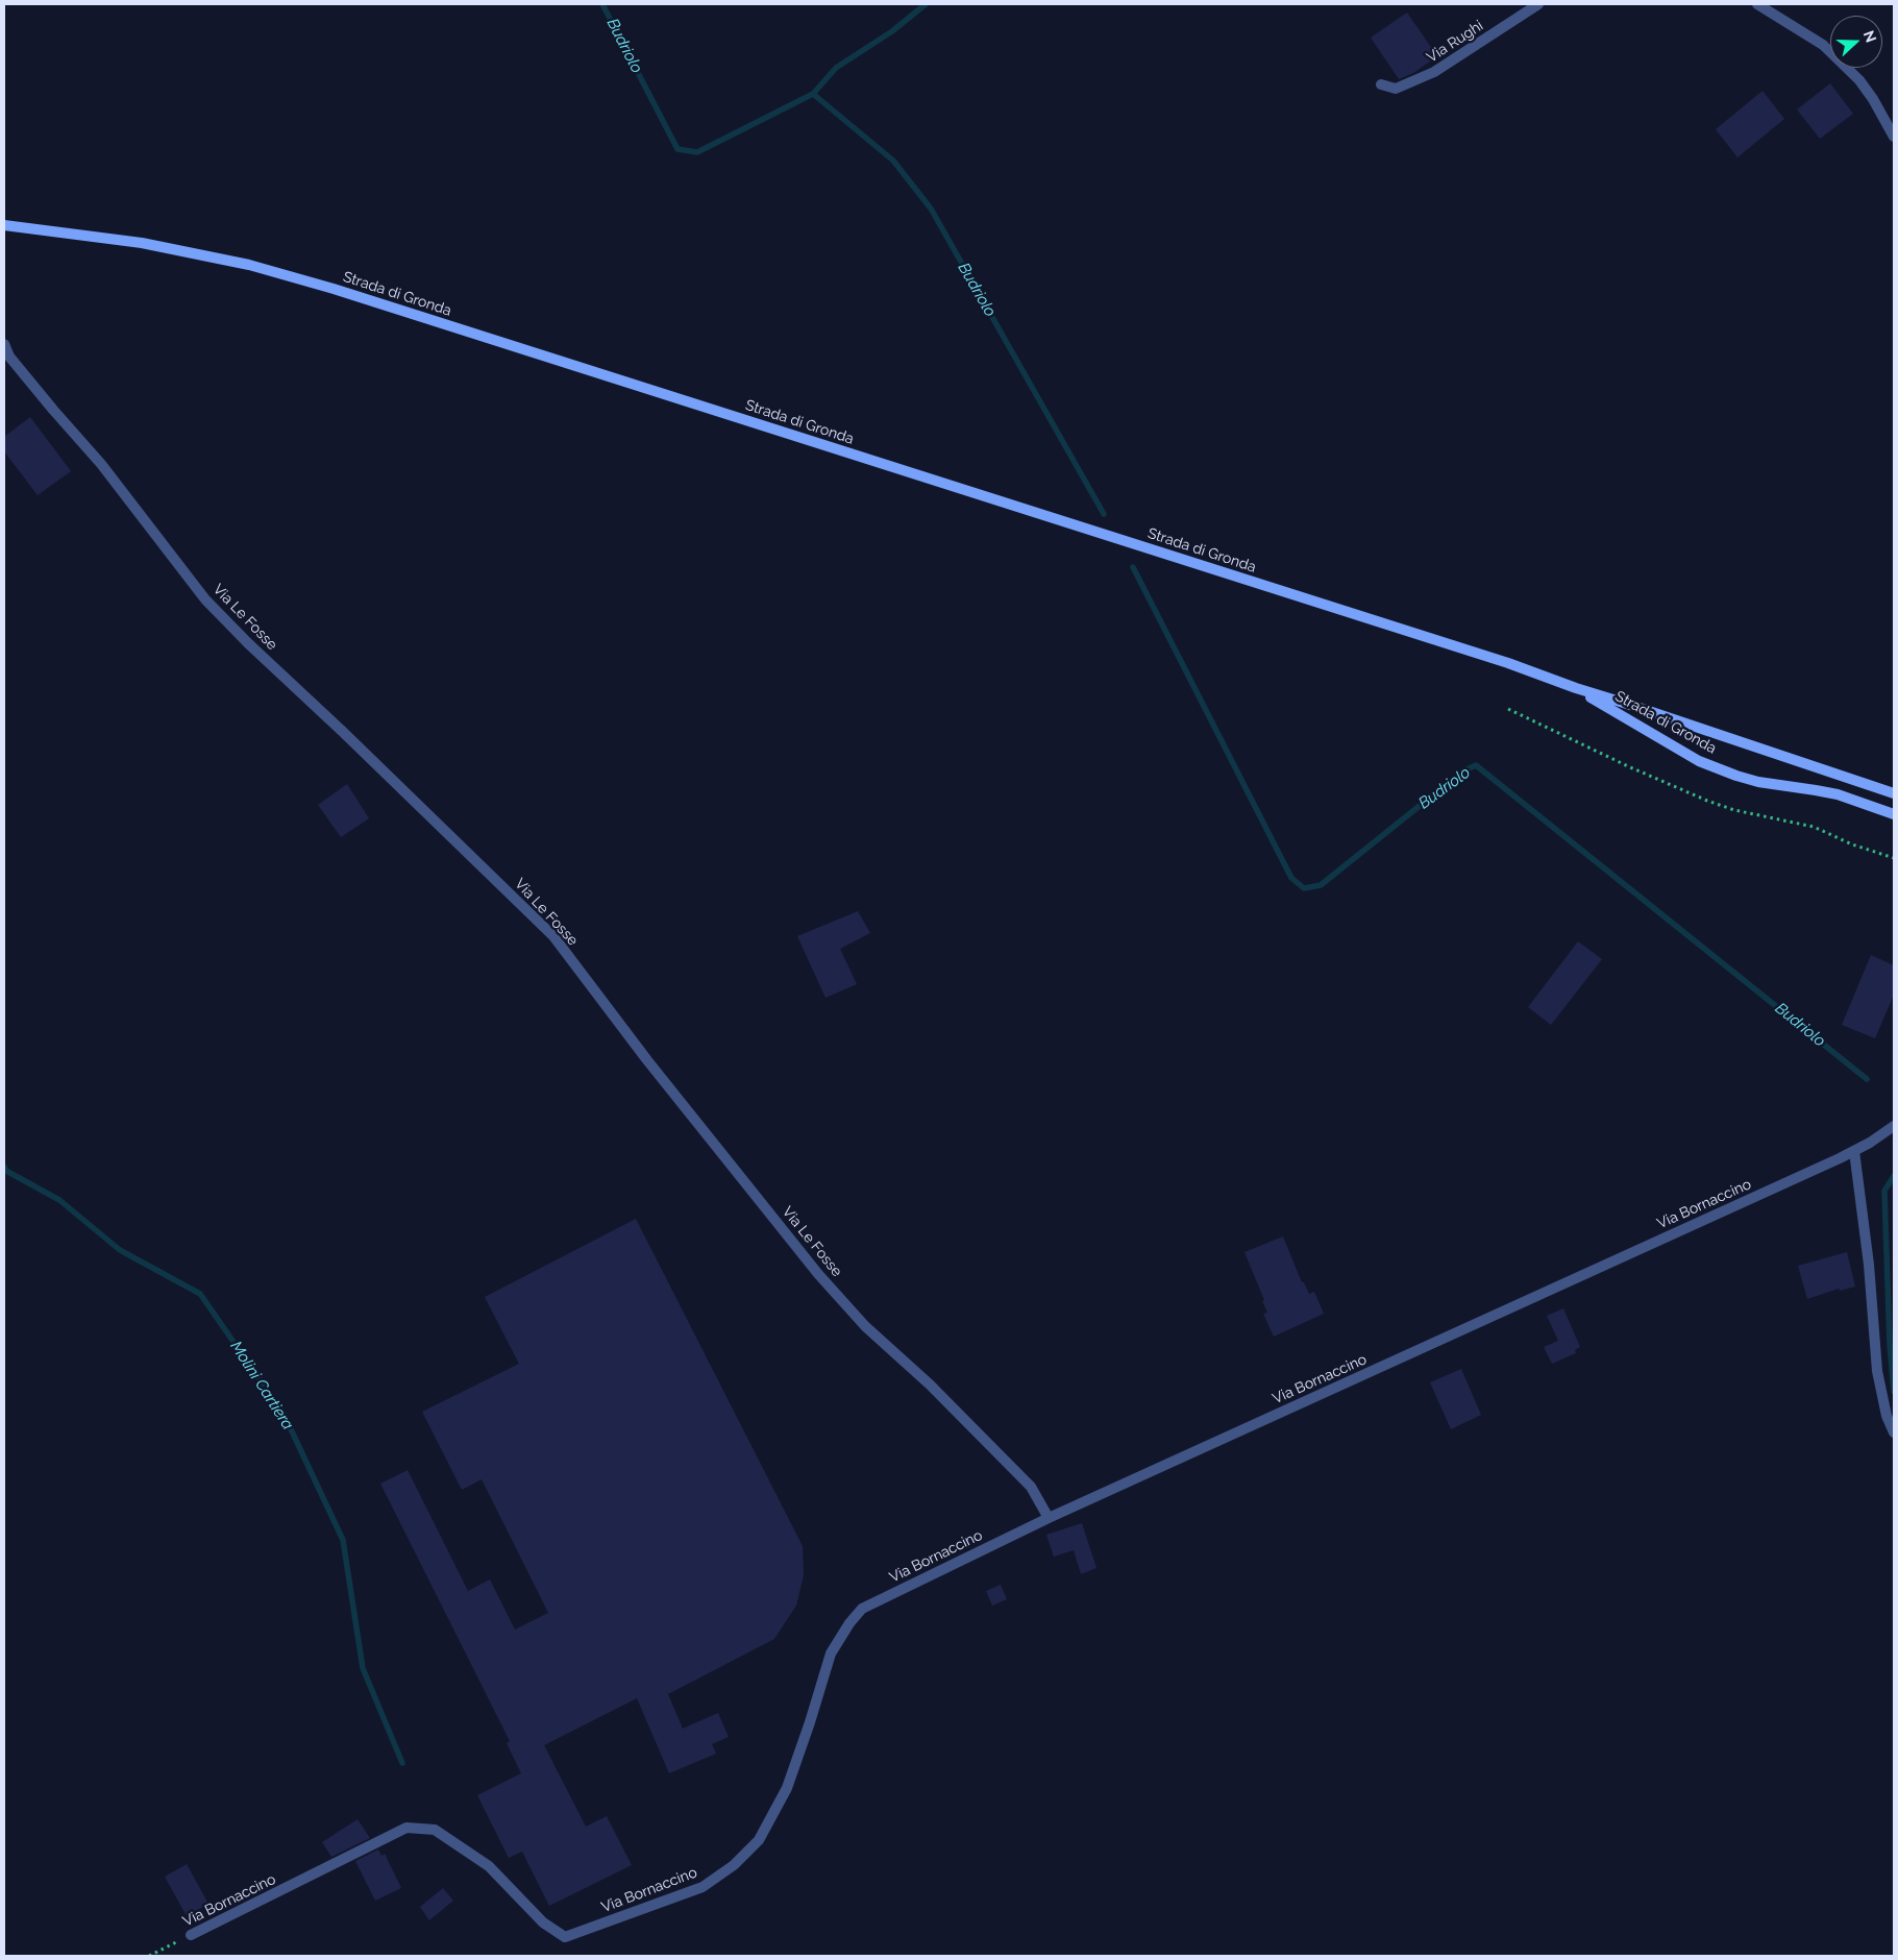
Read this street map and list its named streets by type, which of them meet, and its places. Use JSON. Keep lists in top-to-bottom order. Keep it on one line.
{"streets":{"main road":["Strada di Gronda"],"street":["Via Rughi","Via Le Fosse","Via Bornaccino"]},"crossings":[["Via Le Fosse","Via Bornaccino"]],"water":["Budriolo","Molini Cartiera"],"north":"right"}
